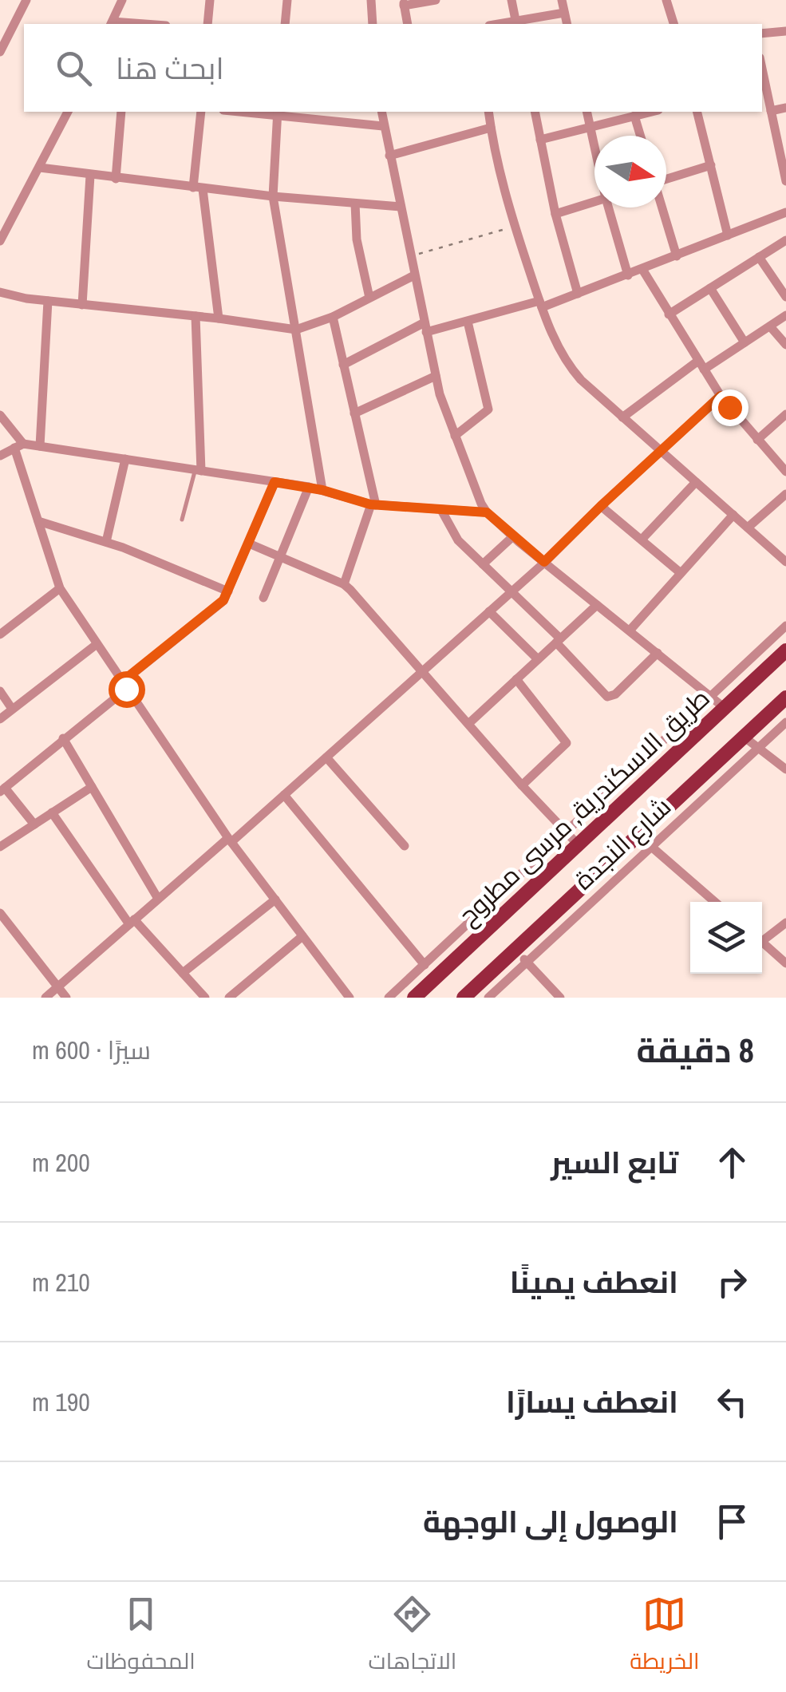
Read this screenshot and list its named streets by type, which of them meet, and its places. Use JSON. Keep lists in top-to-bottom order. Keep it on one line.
{"streets":{"main road":["طريق الاسكندرية, مرسى مطروح"],"street":["شارع النجدة"]},"north":"right","page":{"search":"ابحث هنا","heading":["8 دقيقة","سيرًا · 600 m"],"list":[["تابع السير","200 m"],["انعطف يمينًا","210 m"],["انعطف يسارًا","190 m"],"الوصول إلى الوجهة"],"nav":["الخريطة","الاتجاهات","المحفوظات"]}}
